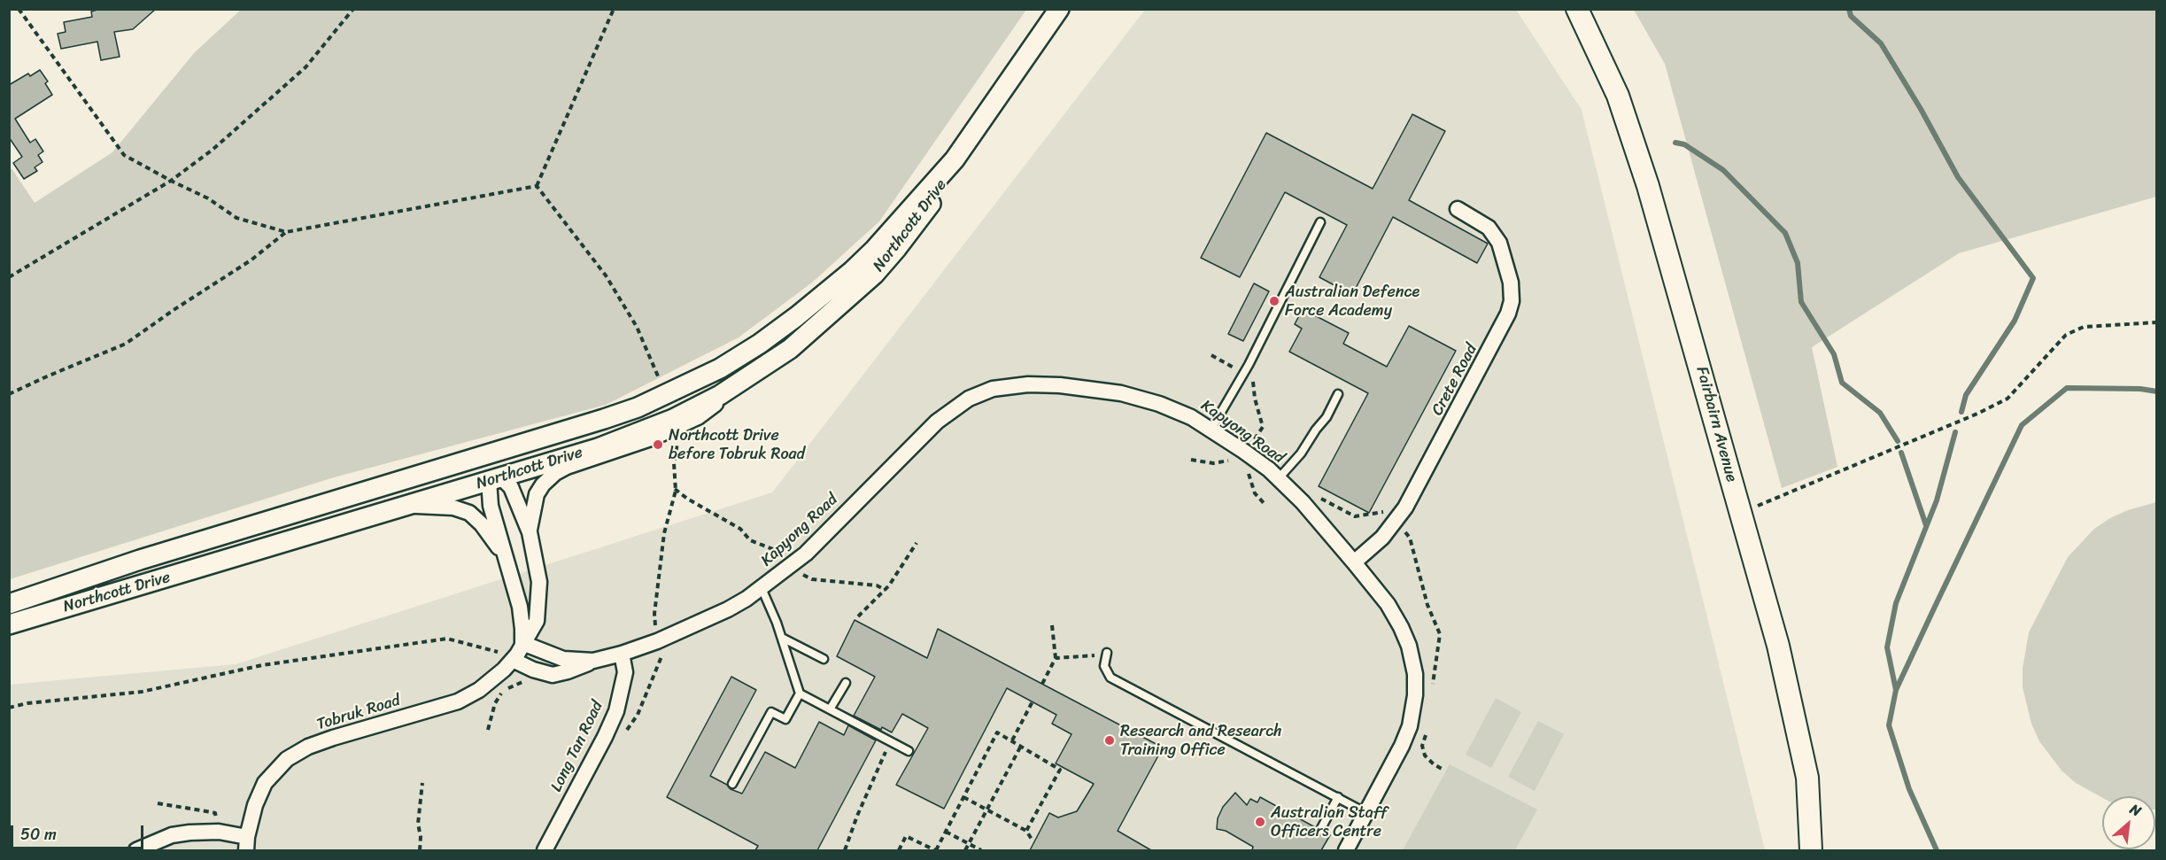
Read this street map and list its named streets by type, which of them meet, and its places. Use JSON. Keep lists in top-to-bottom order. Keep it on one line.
{"streets":{"main road":["Fairbairn Avenue"],"street":["Northcott Drive","Crete Road","Kapyong Road","Tobruk Road","Long Tan Road"]},"crossings":[["Northcott Drive","Tobruk Road"],["Crete Road","Kapyong Road"],["Kapyong Road","Tobruk Road"],["Kapyong Road","Long Tan Road"]],"places":["Australian Defence Force Academy","Northcott Drive before Tobruk Road","Research and Research Training Office","Australian Staff Officers Centre"],"scale_bar":"50 m","north":"top right"}
